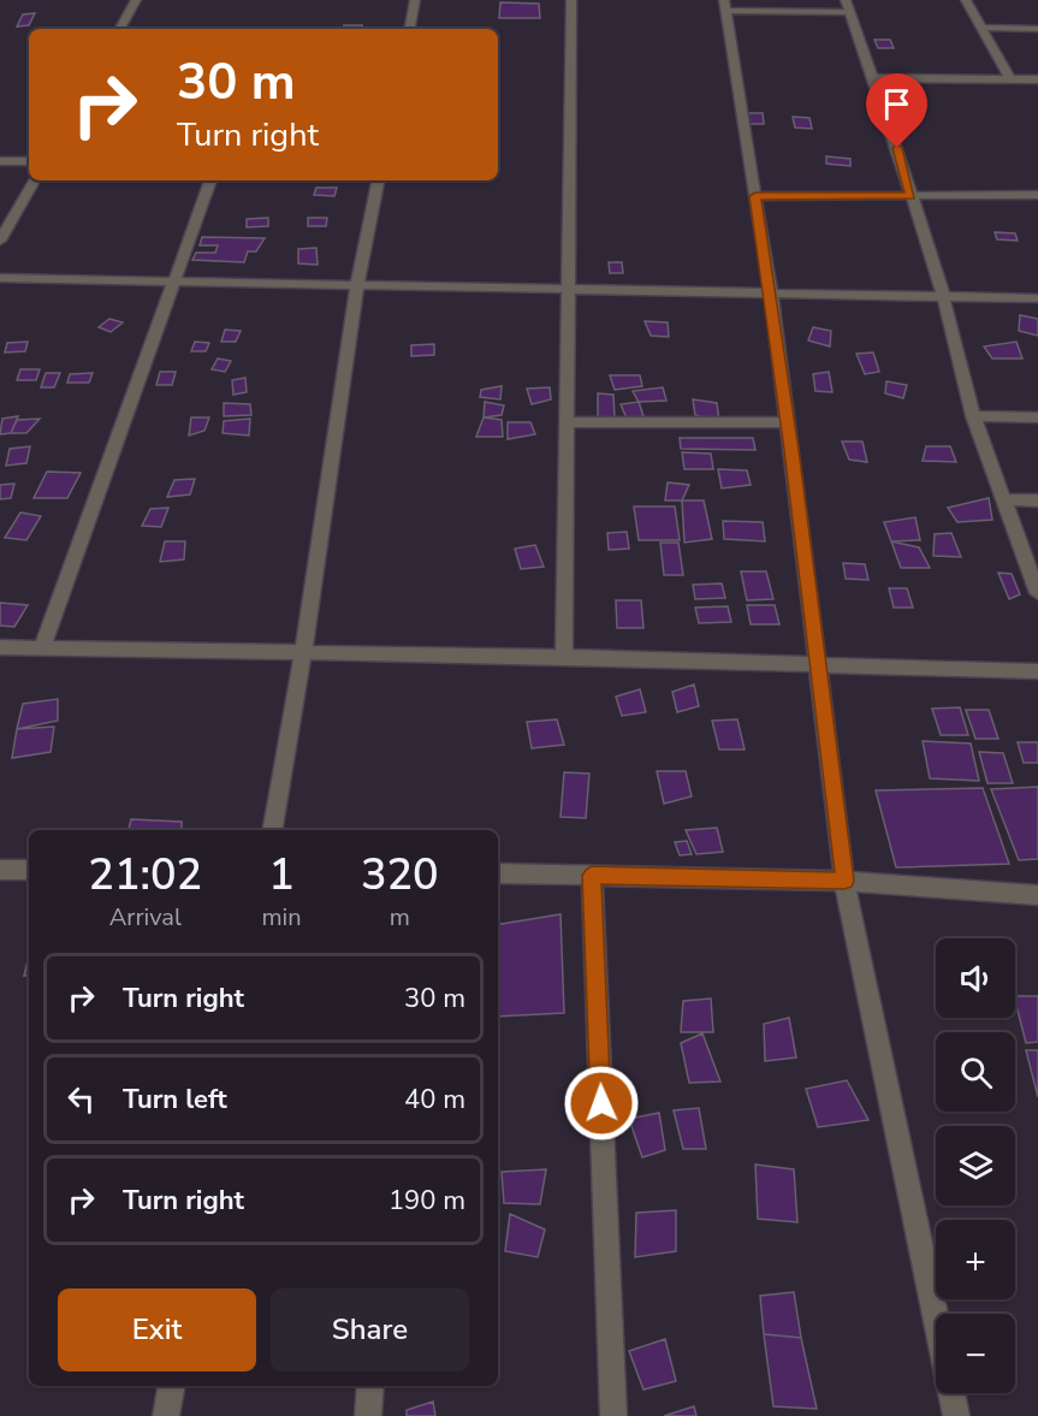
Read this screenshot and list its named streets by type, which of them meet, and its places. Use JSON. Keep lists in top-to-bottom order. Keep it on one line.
{"page":{"turn":["30 m","Turn right"],"eta":["21:02","Arrival","1","min","320","m"],"map_buttons":["+","−"],"list":[{"name":"Turn right","value":"30 m"},{"name":"Turn left","value":"40 m"},{"name":"Turn right","value":"190 m"}],"buttons":["Exit","Share"]}}
